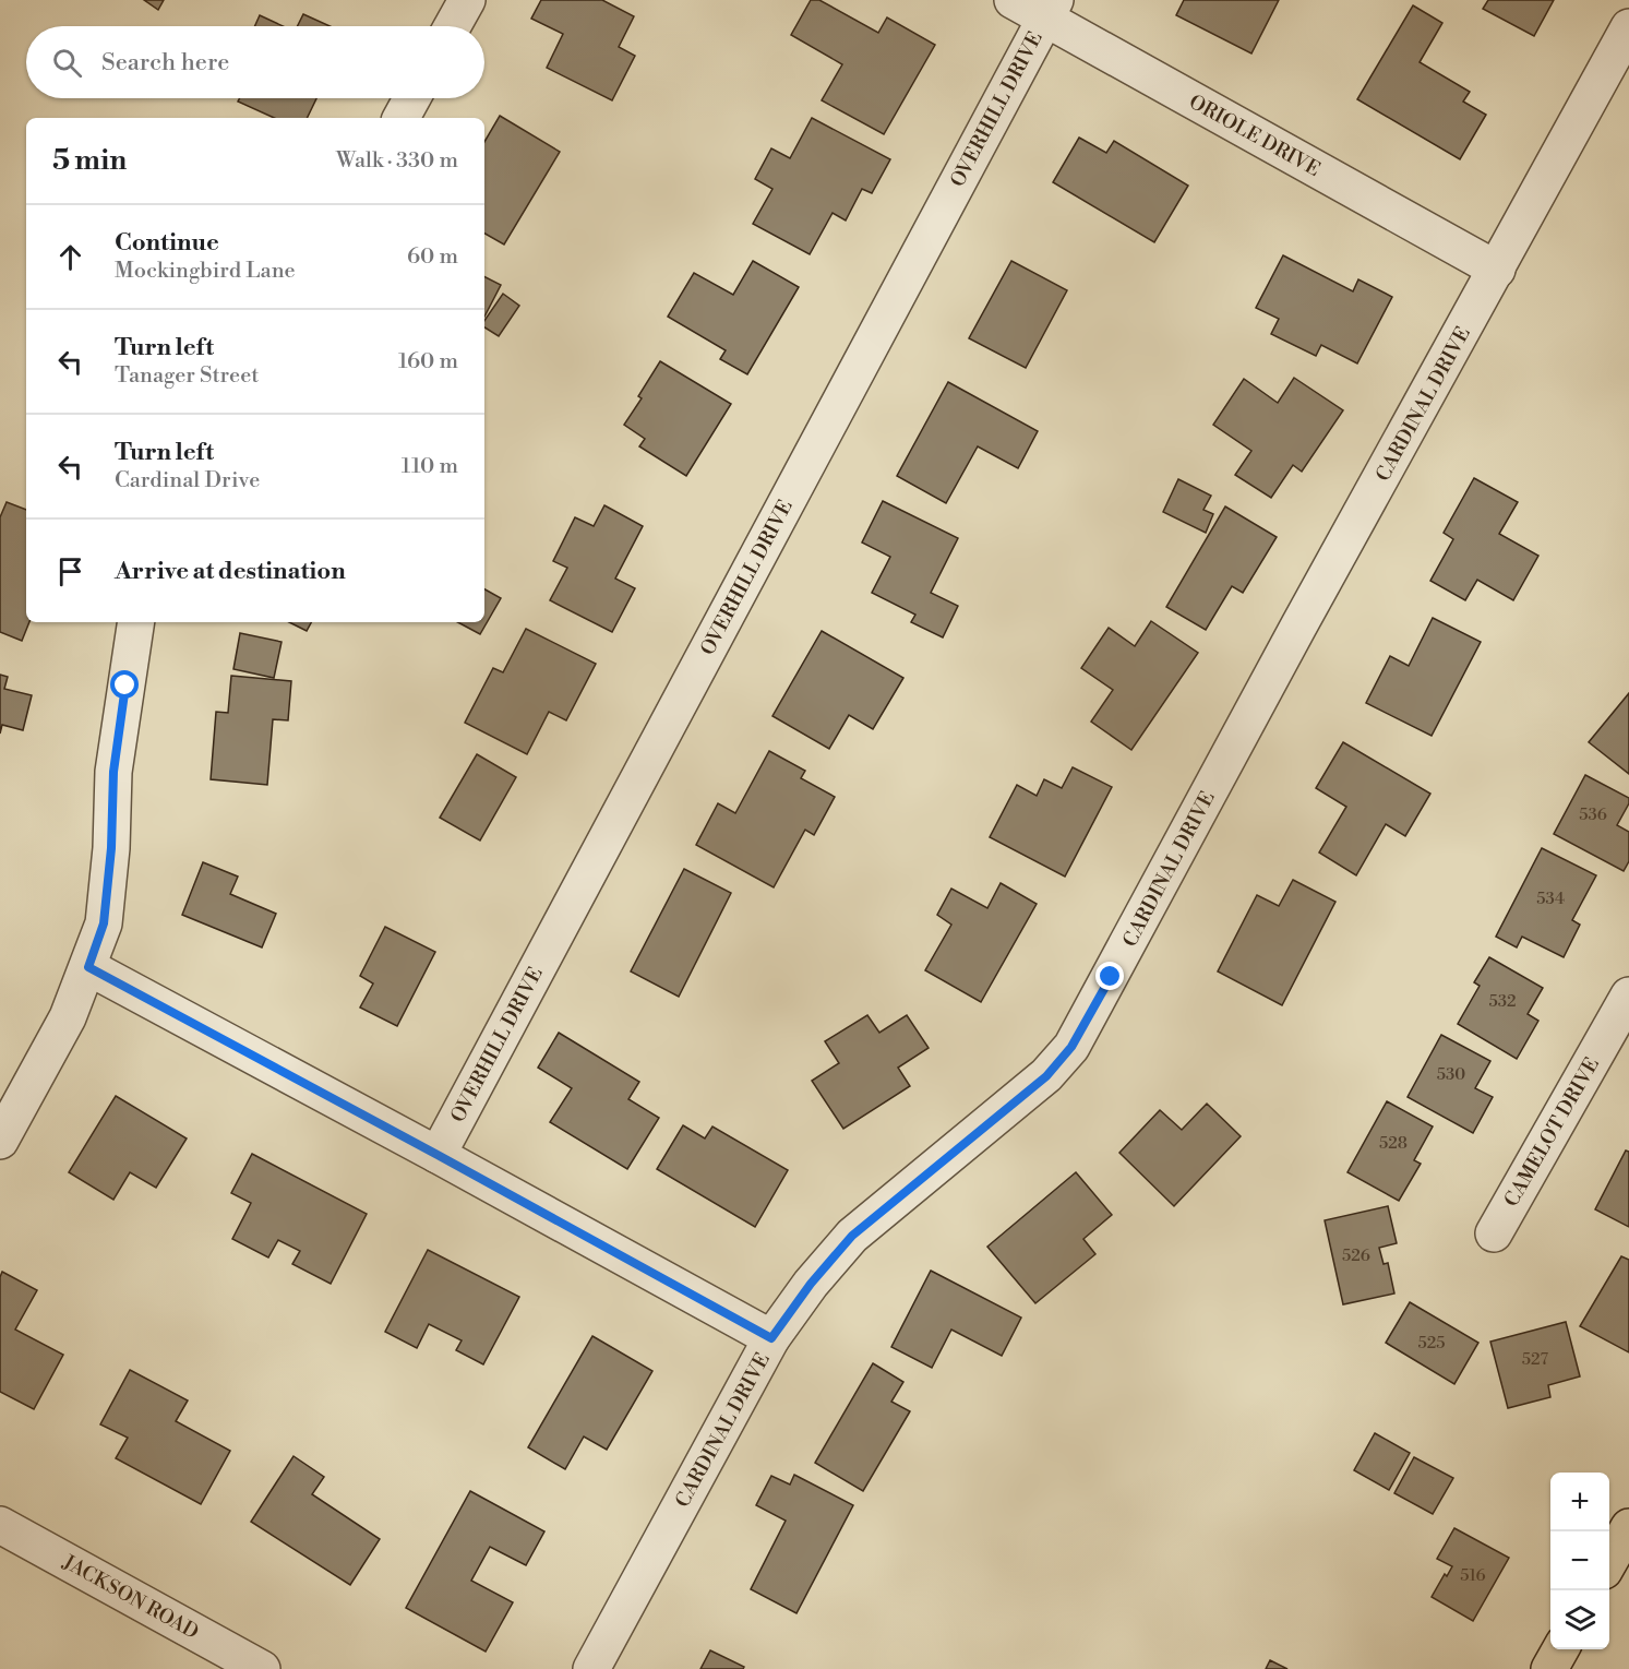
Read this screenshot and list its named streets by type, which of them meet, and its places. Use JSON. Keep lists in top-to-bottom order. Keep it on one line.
{"streets":{"street":["OVERHILL DRIVE","ORIOLE DRIVE","CARDINAL DRIVE","CAMELOT DRIVE","JACKSON ROAD"]},"crossings":[["OVERHILL DRIVE","ORIOLE DRIVE"],["ORIOLE DRIVE","CARDINAL DRIVE"]],"house_numbers":["536","534","532","530","528","526","525","527","516"],"page":{"search":"Search here","heading":["5 min","Walk · 330 m"],"list":[["Continue","Mockingbird Lane","60 m"],["Turn left","Tanager Street","160 m"],["Turn left","Cardinal Drive","110 m"],"Arrive at destination"],"map_buttons":["+","−"]}}
